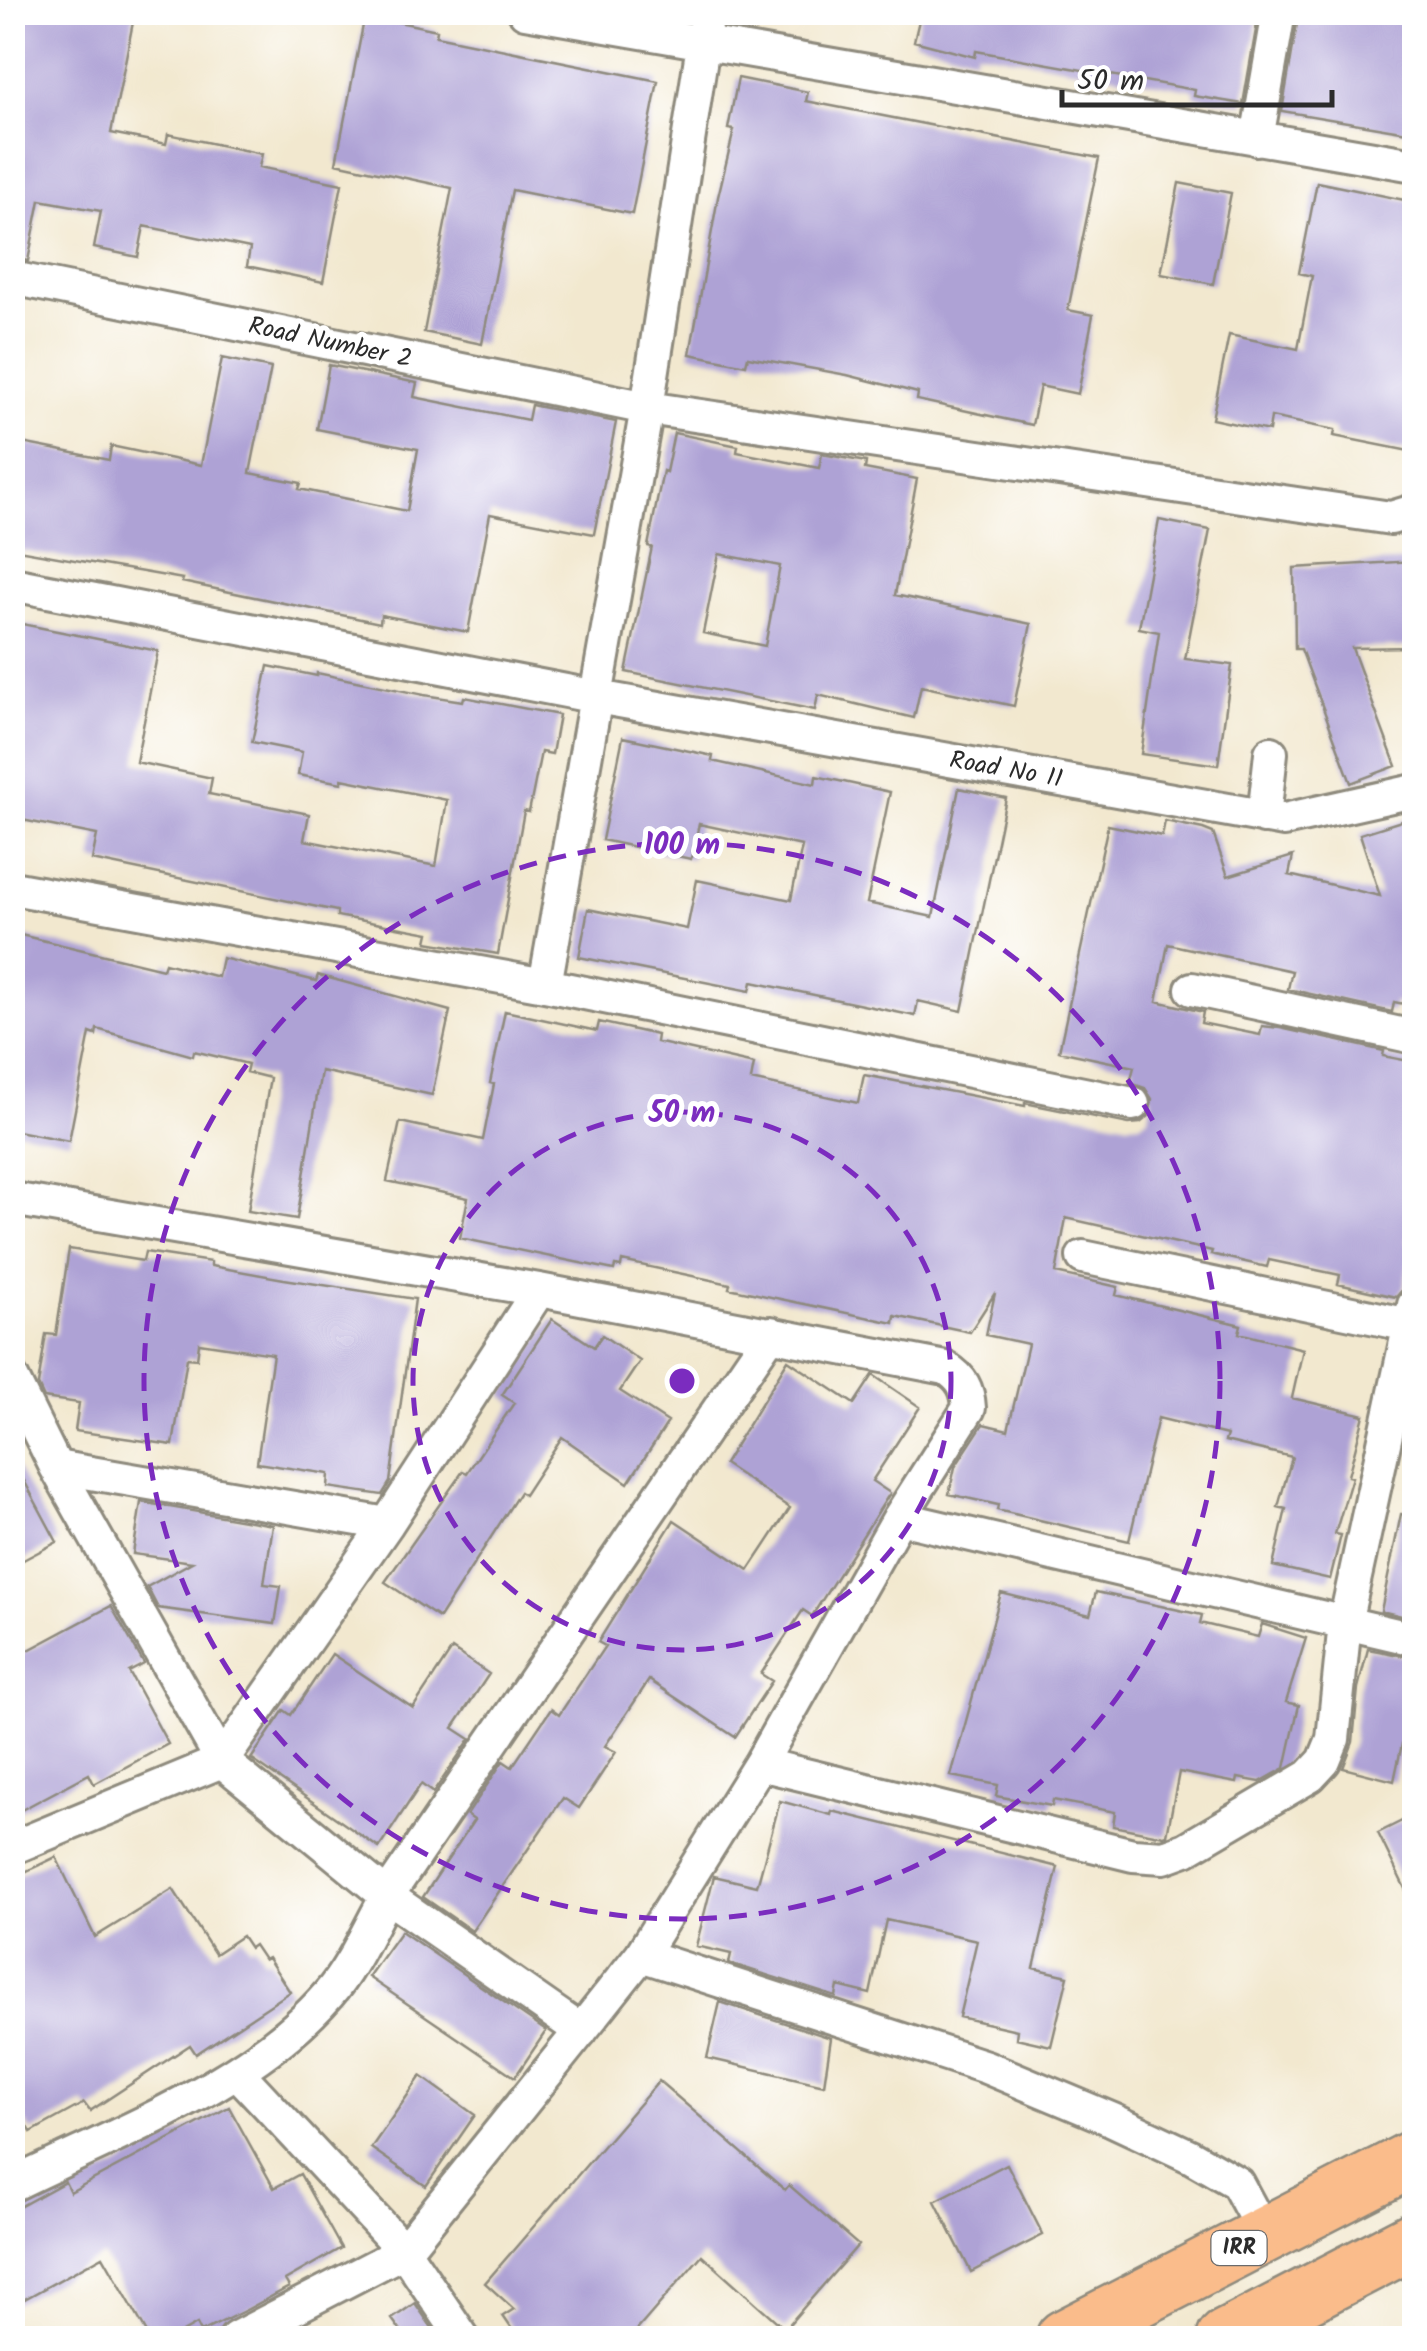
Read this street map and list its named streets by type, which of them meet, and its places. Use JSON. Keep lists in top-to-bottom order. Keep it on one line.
{"streets":{"highway":["IRR"],"street":["Road Number 2","Road No 11"]},"scale_bar":"50 m","rings":["100 m","50 m"]}
